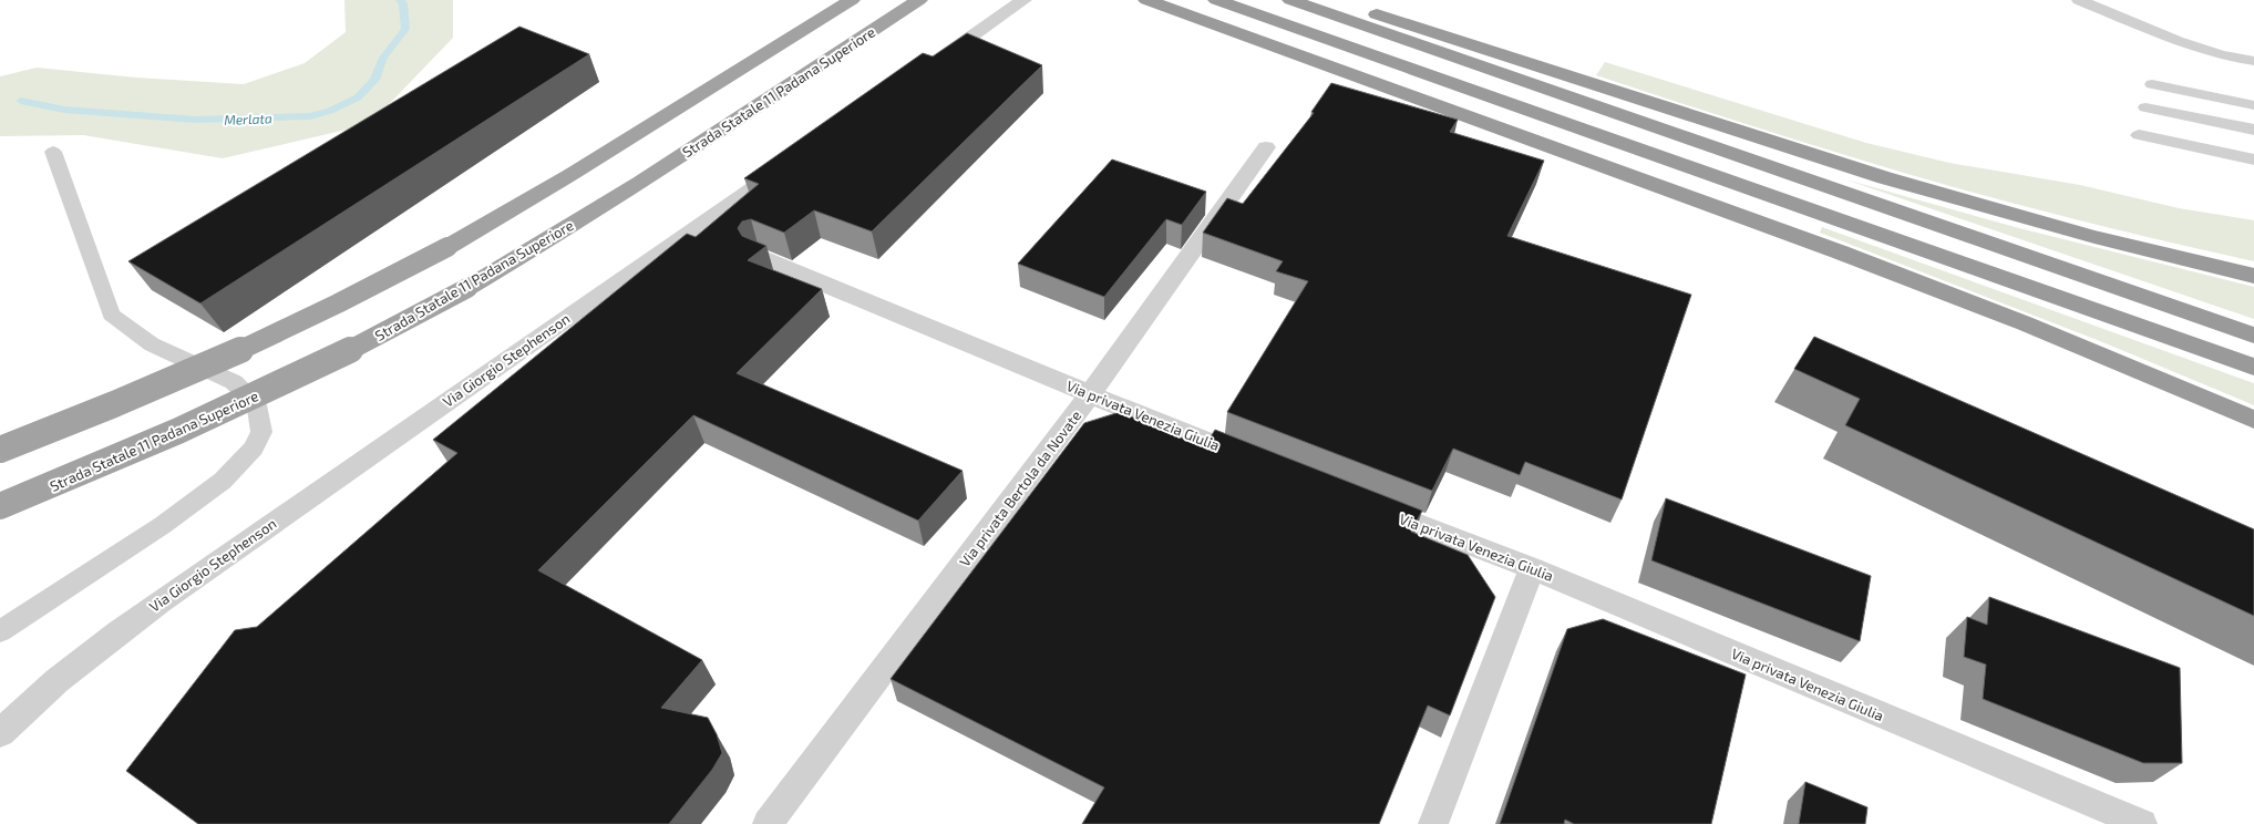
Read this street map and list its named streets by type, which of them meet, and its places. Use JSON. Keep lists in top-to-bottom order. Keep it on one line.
{"streets":{"highway":["Strada Statale 11 Padana Superiore"],"street":["Via Giorgio Stephenson","Via privata Venezia Giulia","Via privata Bertola da Novate"]},"crossings":[["Via privata Venezia Giulia","Via privata Bertola da Novate"]],"water":["Merlata"]}
